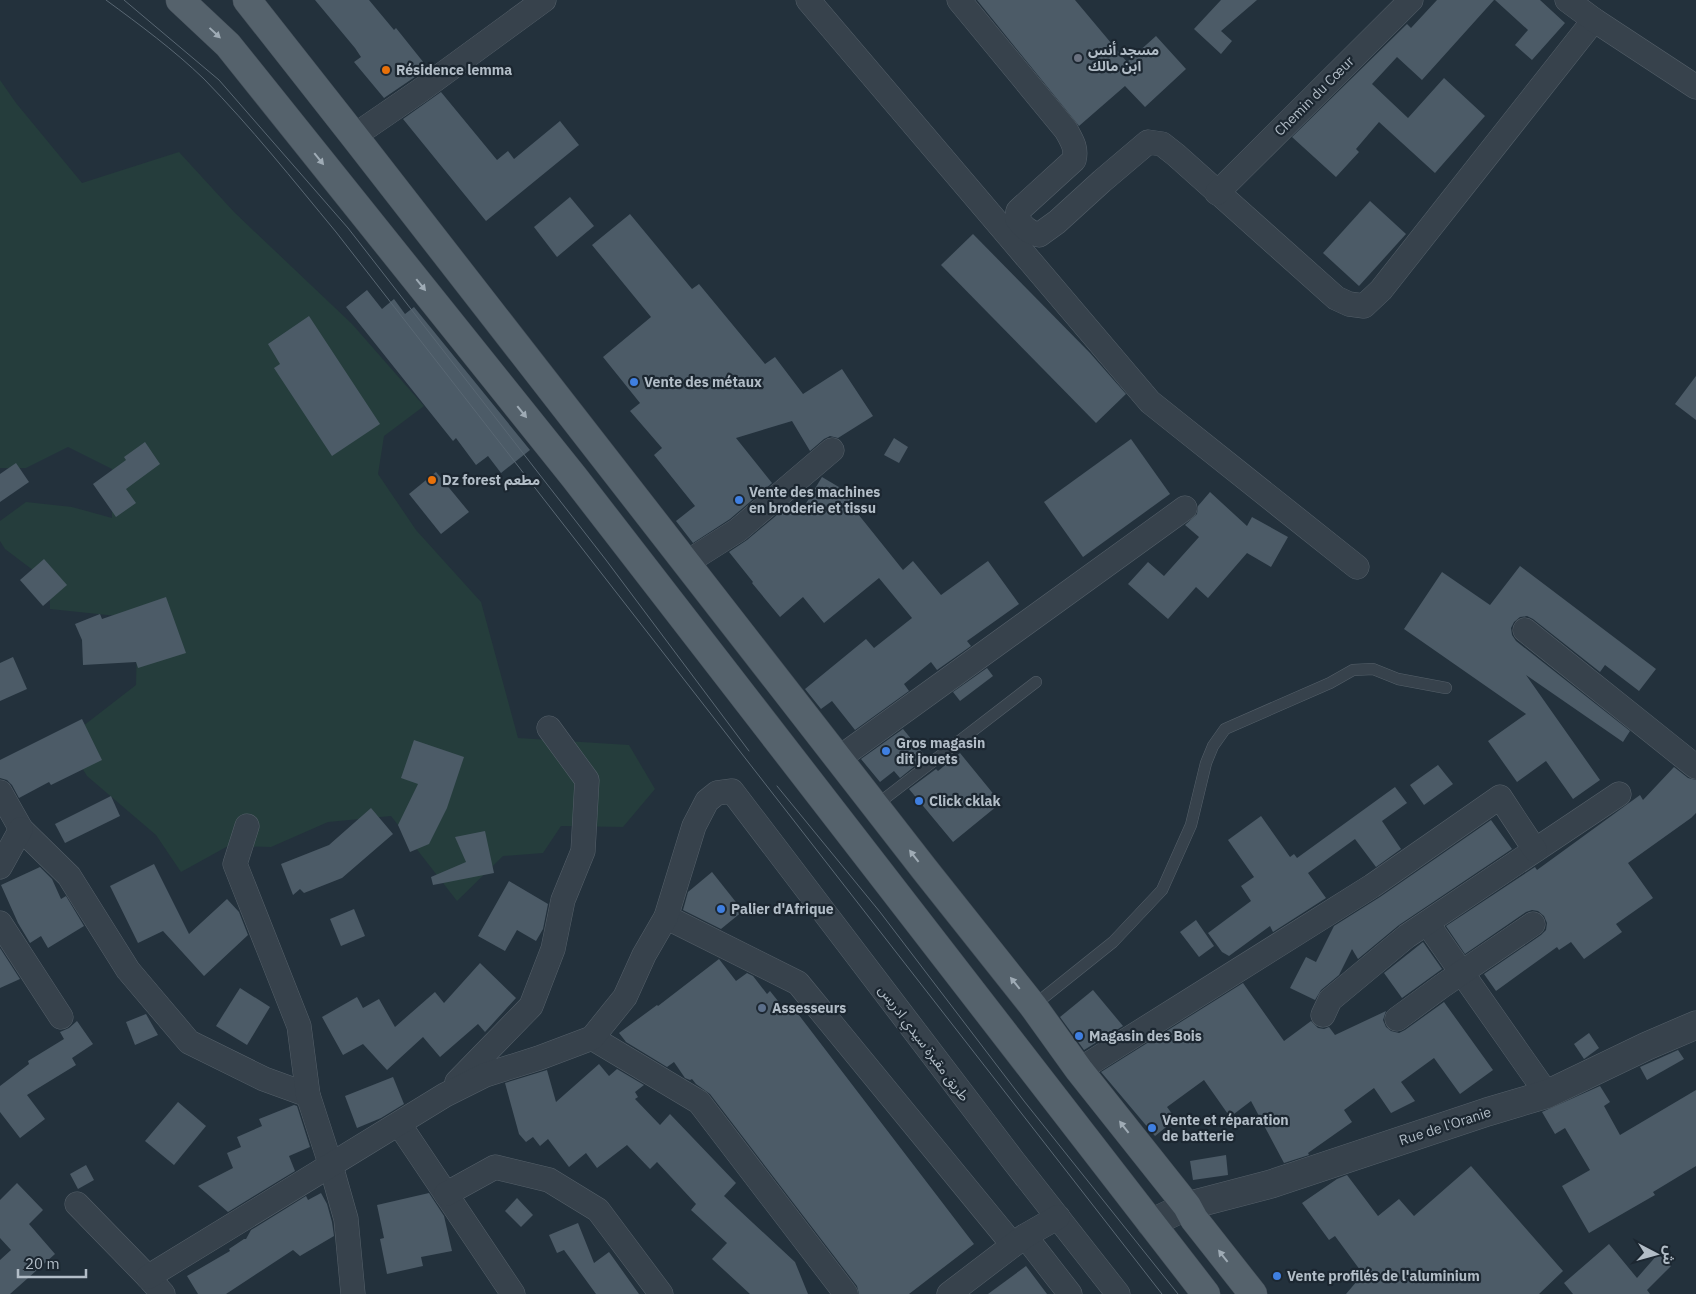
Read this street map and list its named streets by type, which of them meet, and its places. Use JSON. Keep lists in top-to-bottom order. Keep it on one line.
{"streets":{"street":["Chemin du Cœur","طريق مقبرة سيدي ادريس","Rue de l'Oranie"]},"places":["مسجد أنس ابن مالك","Résidence lemma","Vente des métaux","Dz forest مطعم","Vente des machines en broderie et tissu","Gros magasin dit jouets","Click cklak","Palier d'Afrique","Assesseurs","Magasin des Bois","Vente et réparation de batterie","Vente profilés de l'aluminium"],"scale_bar":"20 m","north":"right"}
